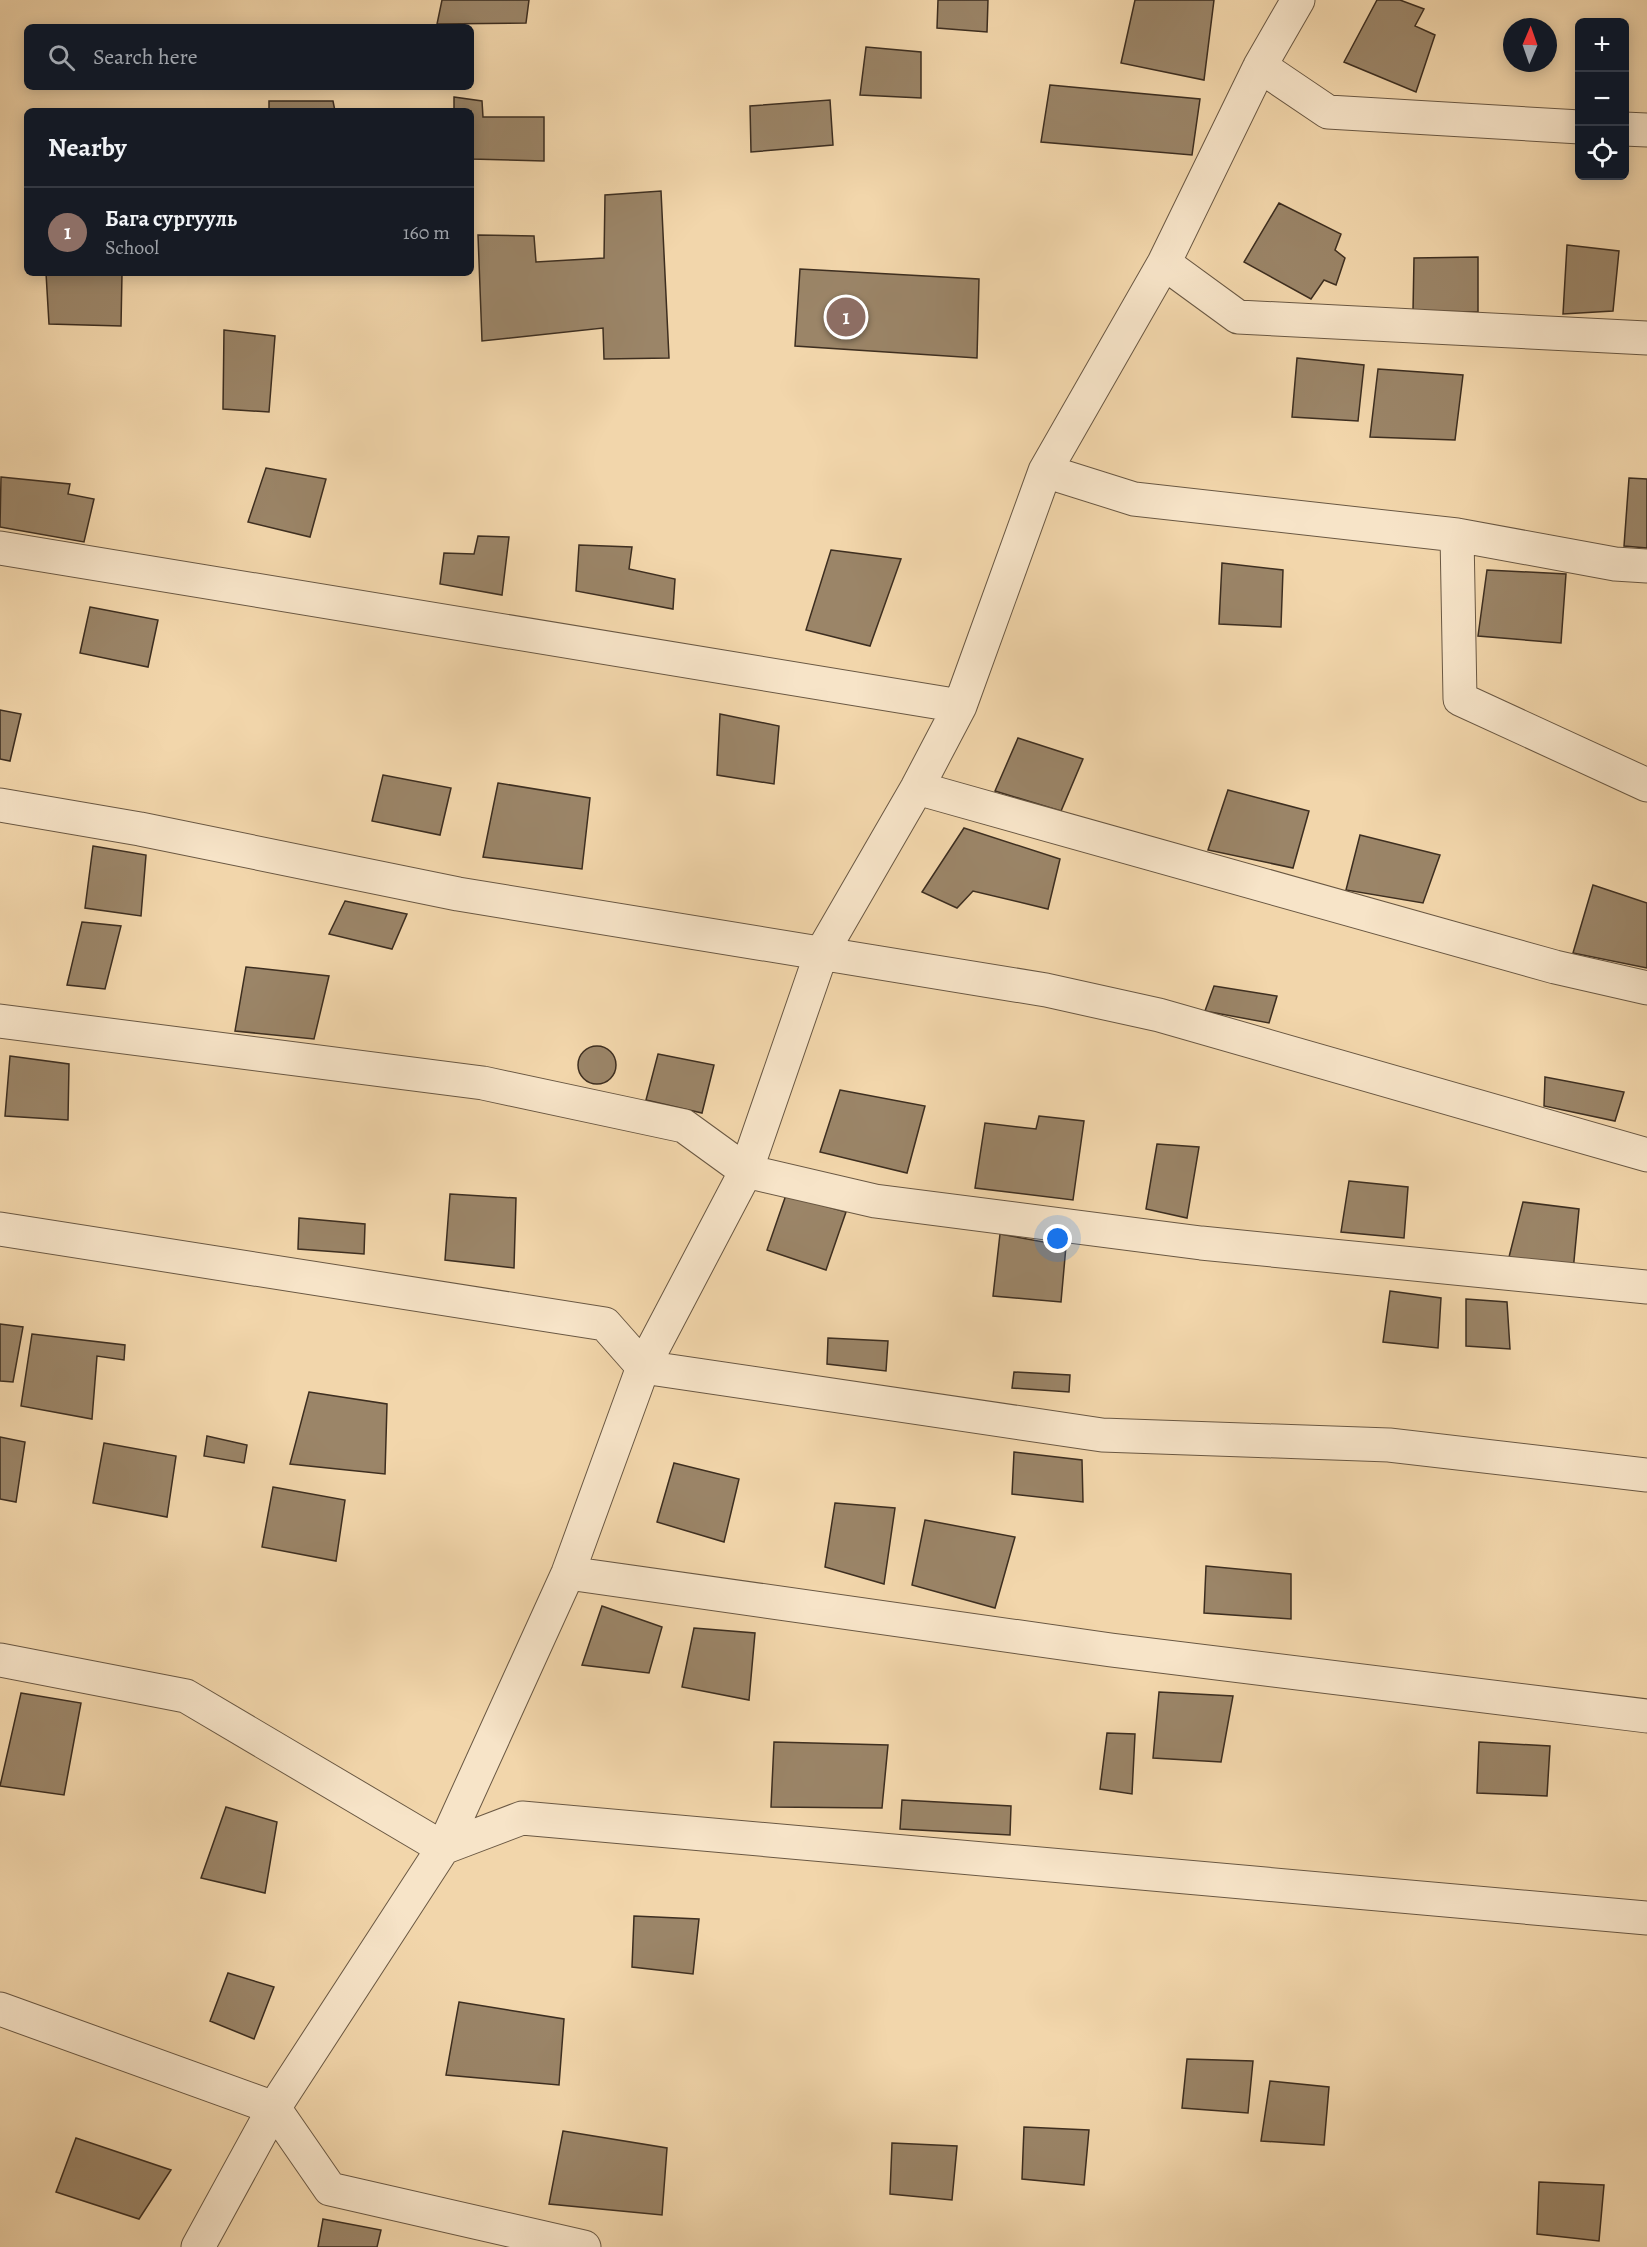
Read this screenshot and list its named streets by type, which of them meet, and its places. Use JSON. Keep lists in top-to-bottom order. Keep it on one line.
{"north":"top","page":{"map_buttons":["+","−"],"search":"Search here","heading":"Nearby","list":[{"mark":"1","name":"Бага сургууль","note":"School","value":"160 m"}],"pins":"1"}}
